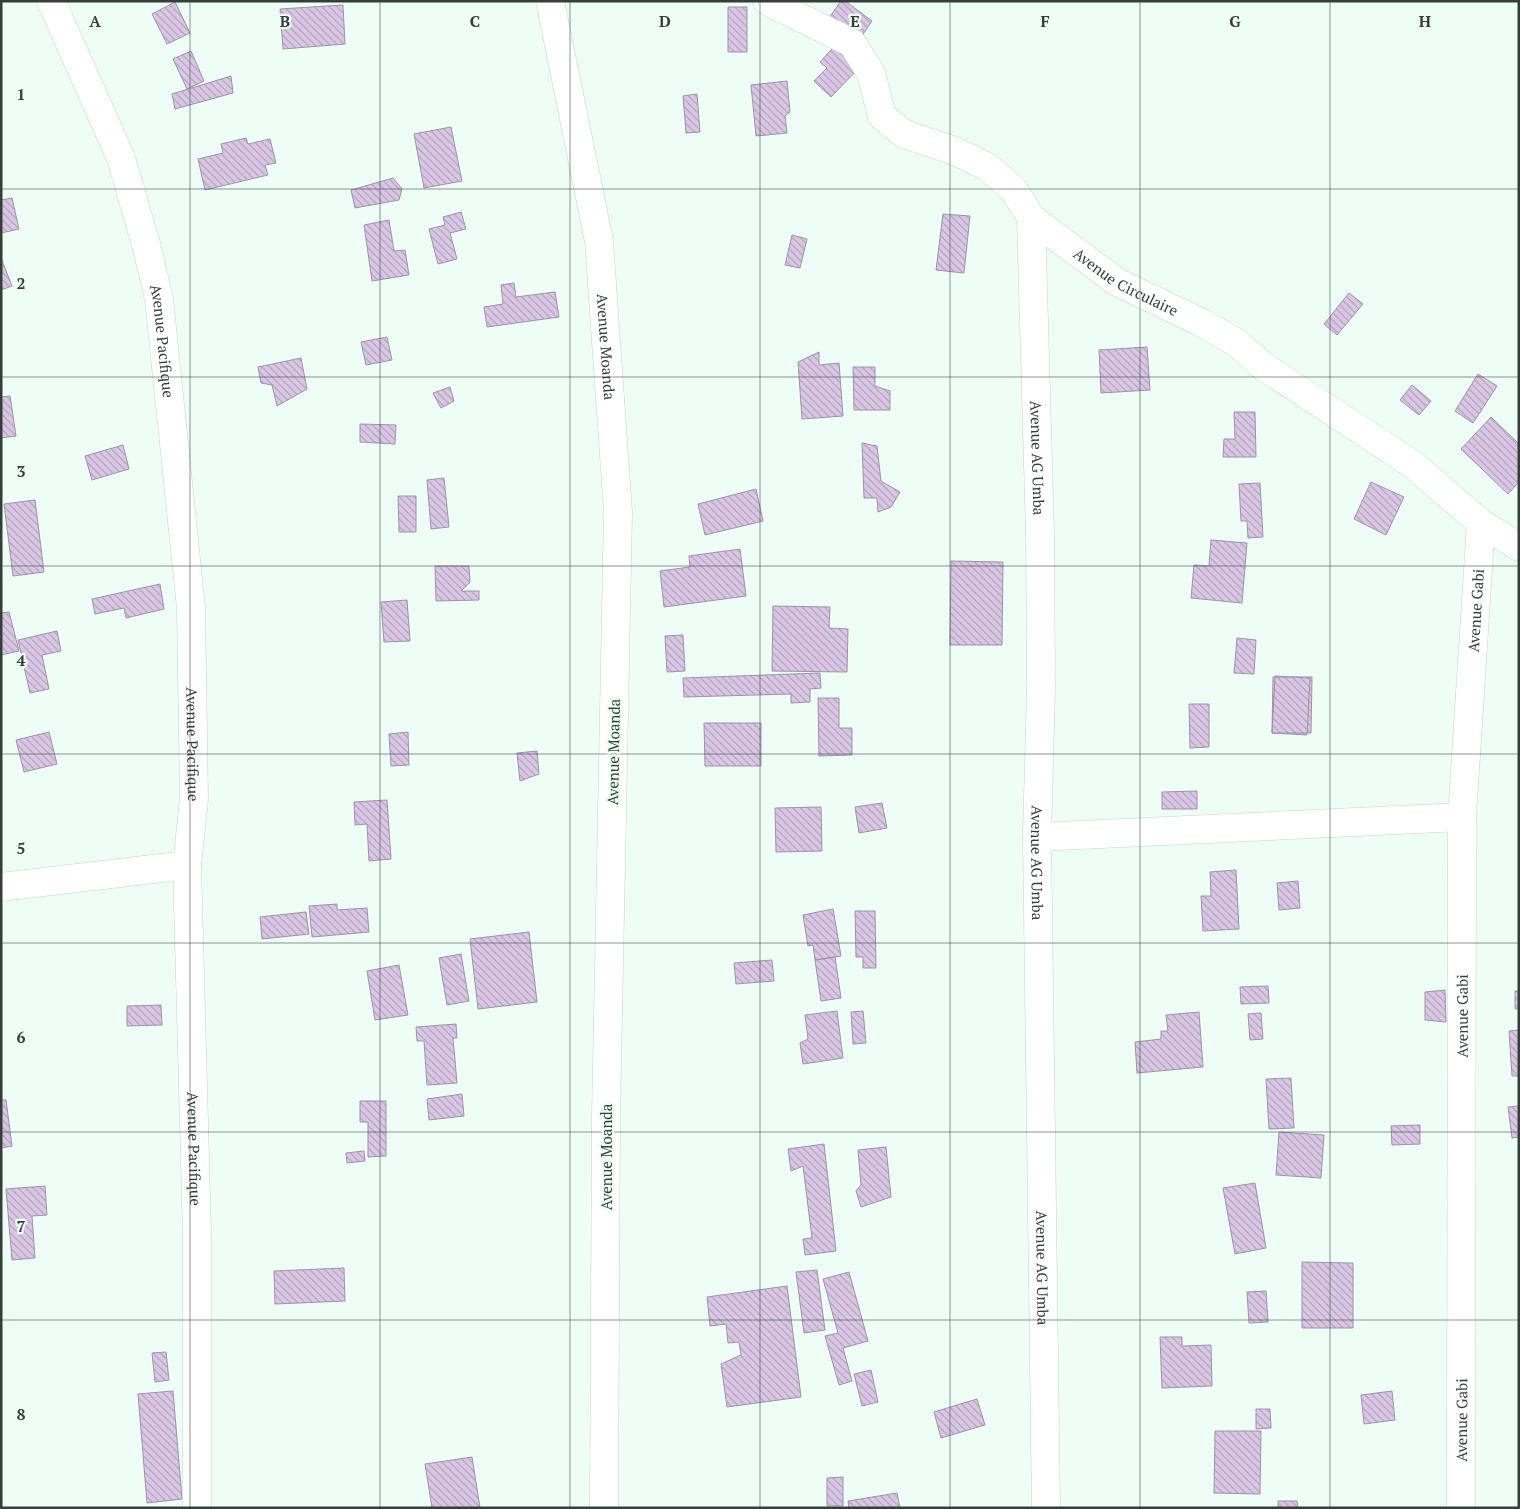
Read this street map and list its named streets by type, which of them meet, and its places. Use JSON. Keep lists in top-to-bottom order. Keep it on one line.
{"streets":{"street":["Avenue Circulaire","Avenue Pacifique","Avenue Moanda","Avenue AG Umba","Avenue Gabi"]},"crossings":[["Avenue Circulaire","Avenue AG Umba"],["Avenue Circulaire","Avenue Gabi"]],"grid":{"columns":["A","B","C","D","E","F","G","H"],"rows":["1","2","3","4","5","6","7","8"]}}
